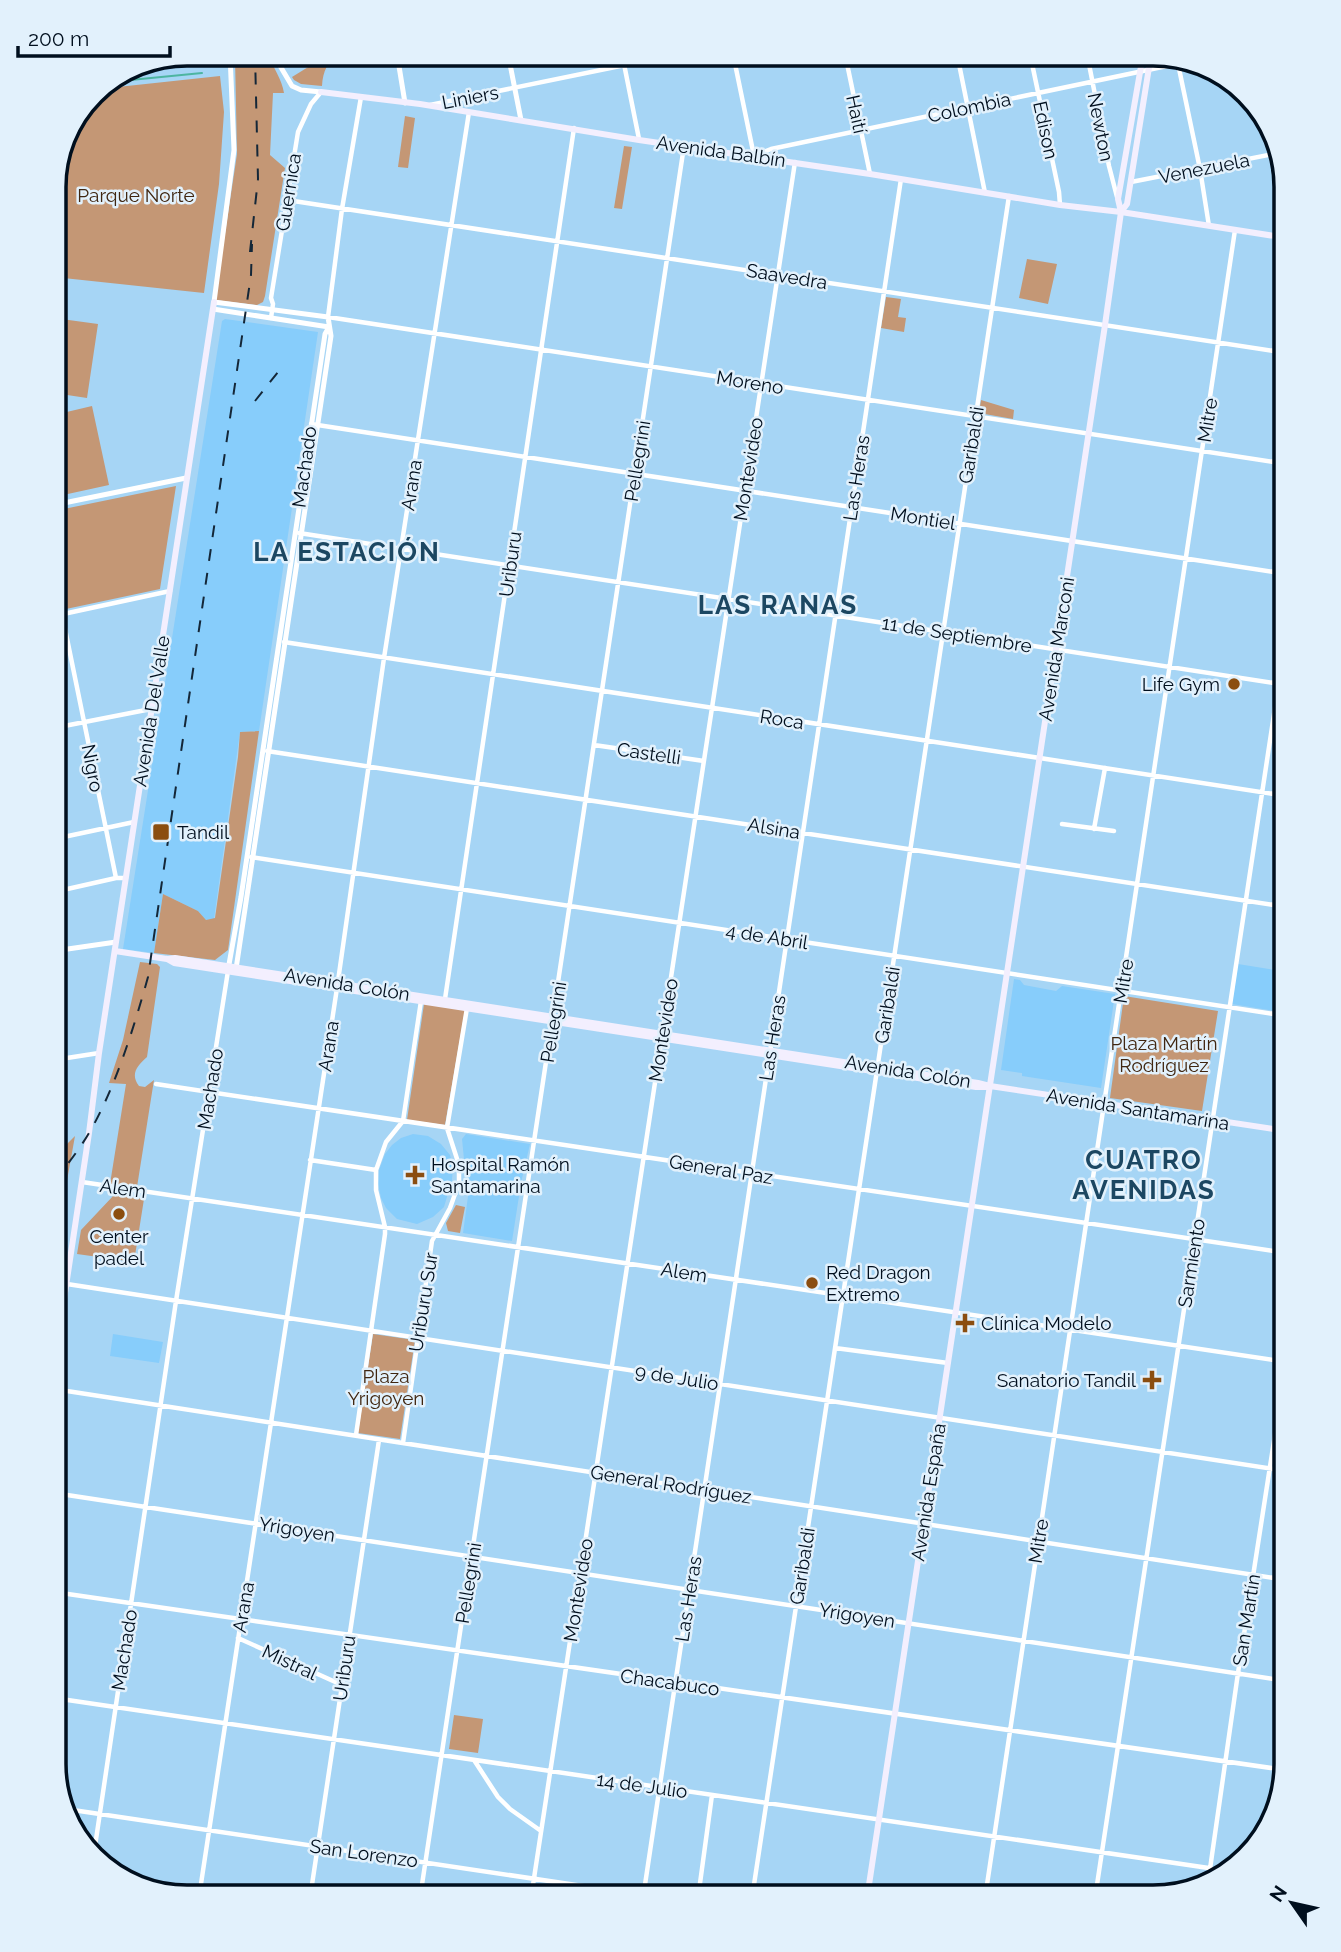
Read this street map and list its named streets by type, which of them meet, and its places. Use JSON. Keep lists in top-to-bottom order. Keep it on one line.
{"streets":{"main road":["Avenida Balbín","Avenida Marconi","Avenida Del Valle","Avenida Colón","Avenida Santamarina","Avenida España"],"street":["Liniers","Colombia","Haití","Newton","Edison","Venezuela","Guernica","Saavedra","Moreno","Mitre","Garibaldi","Pellegrini","Machado","Montevideo","Las Heras","Arana","Montiel","Uriburu","11 de Septiembre","Roca","Castelli","Nigro","Alsina","4 de Abril","General Paz","Alem","Sarmiento","Uriburu Sur","9 de Julio","General Rodríguez","Yrigoyen","San Martín","Mistral","Chacabuco","14 de Julio","San Lorenzo"]},"crossings":[["Liniers","Avenida Balbín"],["Colombia","Haití"],["Colombia","Newton"],["Colombia","Edison"],["Colombia","Avenida Balbín"],["Haití","Avenida Balbín"],["Edison","Avenida Balbín"],["Avenida Balbín","Guernica"],["Avenida Balbín","Mitre"],["Avenida Balbín","Garibaldi"],["Avenida Balbín","Pellegrini"],["Avenida Balbín","Machado"],["Avenida Balbín","Montevideo"],["Avenida Balbín","Las Heras"],["Avenida Balbín","Arana"],["Avenida Balbín","Uriburu"],["Avenida Balbín","Avenida Marconi"],["Guernica","Saavedra"],["Guernica","Moreno"],["Saavedra","Mitre"],["Saavedra","Garibaldi"],["Saavedra","Pellegrini"],["Saavedra","Machado"],["Saavedra","Montevideo"],["Saavedra","Las Heras"],["Saavedra","Arana"],["Saavedra","Uriburu"],["Saavedra","Avenida Marconi"],["Moreno","Mitre"],["Moreno","Garibaldi"],["Moreno","Pellegrini"],["Moreno","Machado"],["Moreno","Montevideo"],["Moreno","Las Heras"],["Moreno","Arana"],["Moreno","Uriburu"],["Moreno","Avenida Marconi"],["Moreno","Avenida Del Valle"],["Mitre","Montiel"],["Mitre","11 de Septiembre"],["Mitre","Roca"],["Mitre","Alsina"],["Mitre","4 de Abril"],["Mitre","Avenida Santamarina"],["Mitre","General Paz"],["Mitre","Alem"],["Mitre","9 de Julio"],["Mitre","General Rodríguez"],["Mitre","Yrigoyen"],["Mitre","Chacabuco"],["Mitre","14 de Julio"],["Garibaldi","Montiel"],["Garibaldi","11 de Septiembre"],["Garibaldi","Roca"],["Garibaldi","Alsina"],["Garibaldi","4 de Abril"],["Garibaldi","Avenida Colón"],["Garibaldi","General Paz"],["Garibaldi","Alem"],["Garibaldi","9 de Julio"],["Garibaldi","General Rodríguez"],["Garibaldi","Yrigoyen"],["Garibaldi","Chacabuco"],["Garibaldi","14 de Julio"],["Pellegrini","Montiel"],["Pellegrini","11 de Septiembre"],["Pellegrini","Roca"],["Pellegrini","Castelli"],["Pellegrini","Alsina"],["Pellegrini","4 de Abril"],["Pellegrini","Avenida Colón"],["Pellegrini","General Paz"],["Pellegrini","Alem"],["Pellegrini","9 de Julio"],["Pellegrini","General Rodríguez"],["Pellegrini","Yrigoyen"],["Pellegrini","Chacabuco"],["Pellegrini","14 de Julio"],["Pellegrini","San Lorenzo"],["Machado","Montiel"],["Machado","11 de Septiembre"],["Machado","Roca"],["Machado","Alsina"],["Machado","4 de Abril"],["Machado","Avenida Colón"],["Machado","General Paz"],["Machado","Alem"],["Machado","9 de Julio"],["Machado","General Rodríguez"],["Machado","Yrigoyen"],["Machado","Chacabuco"],["Machado","14 de Julio"],["Machado","San Lorenzo"],["Montevideo","Montiel"],["Montevideo","11 de Septiembre"],["Montevideo","Roca"],["Montevideo","Castelli"],["Montevideo","Alsina"],["Montevideo","4 de Abril"],["Montevideo","Avenida Colón"],["Montevideo","General Paz"],["Montevideo","Alem"],["Montevideo","9 de Julio"],["Montevideo","General Rodríguez"],["Montevideo","Yrigoyen"],["Montevideo","Chacabuco"],["Montevideo","14 de Julio"],["Montevideo","San Lorenzo"],["Las Heras","Montiel"],["Las Heras","11 de Septiembre"],["Las Heras","Roca"],["Las Heras","Alsina"],["Las Heras","4 de Abril"],["Las Heras","Avenida Colón"],["Las Heras","General Paz"],["Las Heras","Alem"],["Las Heras","9 de Julio"],["Las Heras","General Rodríguez"],["Las Heras","Yrigoyen"],["Las Heras","Chacabuco"],["Las Heras","14 de Julio"],["Arana","Montiel"],["Arana","11 de Septiembre"],["Arana","Roca"],["Arana","Alsina"],["Arana","4 de Abril"],["Arana","Avenida Colón"],["Arana","General Paz"],["Arana","Alem"],["Arana","9 de Julio"],["Arana","General Rodríguez"],["Arana","Yrigoyen"],["Arana","Mistral"],["Arana","Chacabuco"],["Arana","14 de Julio"],["Arana","San Lorenzo"],["Montiel","Uriburu"],["Montiel","Avenida Marconi"],["Uriburu","11 de Septiembre"],["Uriburu","Roca"],["Uriburu","Alsina"],["Uriburu","4 de Abril"],["Uriburu","Avenida Colón"],["Uriburu","General Rodríguez"],["Uriburu","Yrigoyen"],["Uriburu","Mistral"],["Uriburu","Chacabuco"],["Uriburu","14 de Julio"],["Uriburu","San Lorenzo"],["11 de Septiembre","Avenida Marconi"],["Avenida Marconi","Roca"],["Avenida Marconi","Alsina"],["Avenida Marconi","4 de Abril"],["Avenida Marconi","Avenida Colón"],["Avenida Marconi","Avenida Santamarina"],["Avenida Marconi","Avenida España"],["Avenida Del Valle","Avenida Colón"],["Avenida Del Valle","Alem"],["Avenida Del Valle","9 de Julio"],["Roca","Sarmiento"],["Alsina","Sarmiento"],["4 de Abril","Sarmiento"],["Avenida Colón","Avenida Santamarina"],["Avenida Colón","Avenida España"],["Avenida Santamarina","Sarmiento"],["Avenida Santamarina","Avenida España"],["General Paz","Alem"],["General Paz","Sarmiento"],["General Paz","Uriburu Sur"],["General Paz","Avenida España"],["Alem","Sarmiento"],["Alem","Uriburu Sur"],["Alem","Avenida España"],["Sarmiento","9 de Julio"],["Sarmiento","General Rodríguez"],["Sarmiento","Yrigoyen"],["Sarmiento","Chacabuco"],["Sarmiento","14 de Julio"],["Uriburu Sur","9 de Julio"],["Uriburu Sur","General Rodríguez"],["9 de Julio","Avenida España"],["9 de Julio","San Martín"],["General Rodríguez","Avenida España"],["General Rodríguez","San Martín"],["Avenida España","Yrigoyen"],["Avenida España","Chacabuco"],["Avenida España","14 de Julio"],["Yrigoyen","San Martín"],["San Martín","Chacabuco"],["San Martín","14 de Julio"]],"districts":["LA ESTACIÓN","LAS RANAS","CUATRO AVENIDAS"],"parks":["Parque Norte","Plaza Martín Rodríguez","Plaza Yrigoyen"],"places":{"other":["Life Gym","Center padel","Red Dragon Extremo"],"transit":["Tandil"],"health":["Hospital Ramón Santamarina","Clínica Modelo","Sanatorio Tandil"]},"scale_bar":"200 m","north":"top left"}
